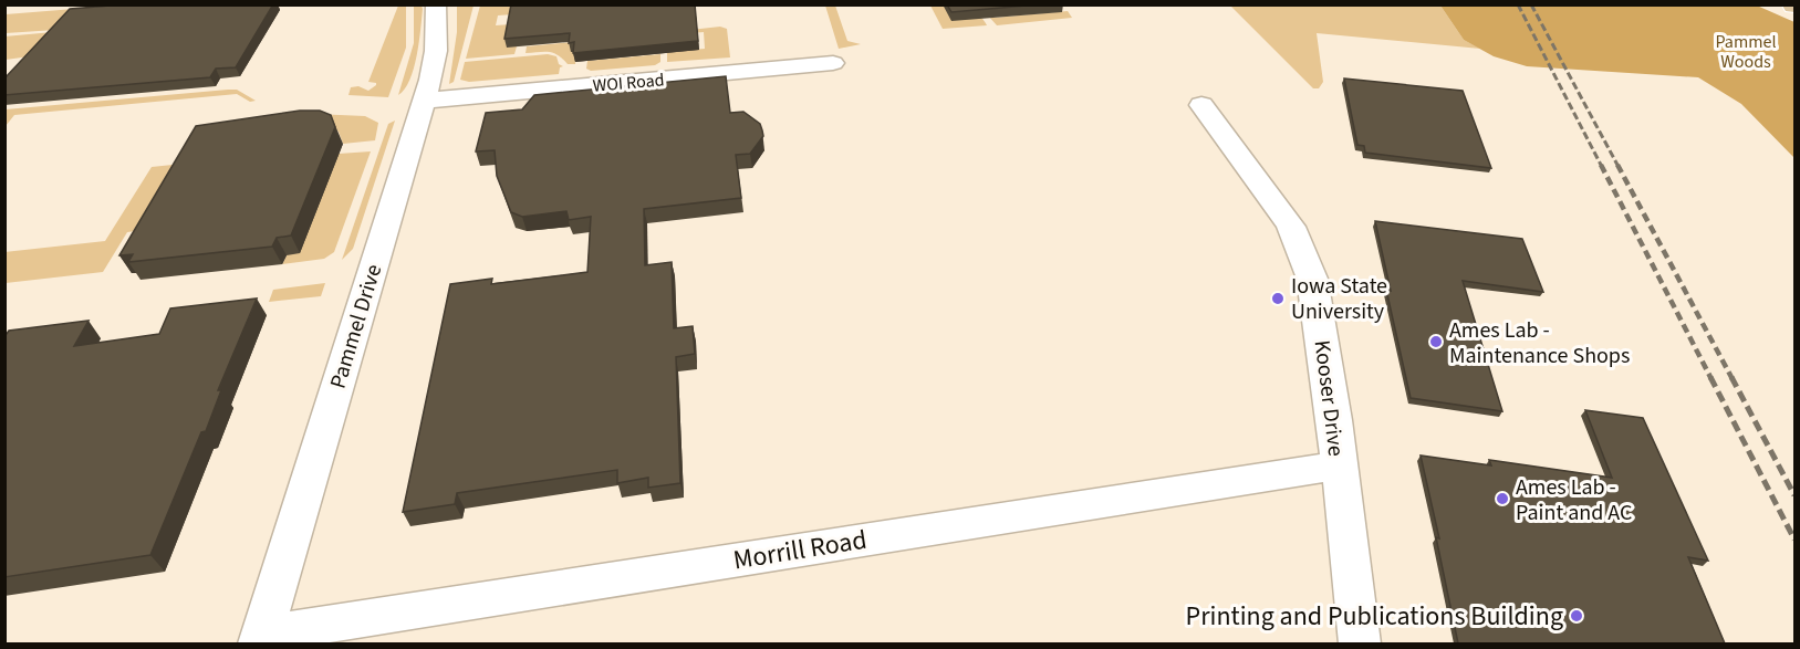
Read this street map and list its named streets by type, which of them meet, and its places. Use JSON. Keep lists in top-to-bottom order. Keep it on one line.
{"streets":{"street":["WOI Road","Pammel Drive","Kooser Drive","Morrill Road"]},"crossings":[["WOI Road","Pammel Drive"],["Pammel Drive","Morrill Road"],["Kooser Drive","Morrill Road"]],"parks":["Pammel Woods"],"places":["Iowa State University","Ames Lab - Maintenance Shops","Ames Lab - Paint and AC","Printing and Publications Building"]}
